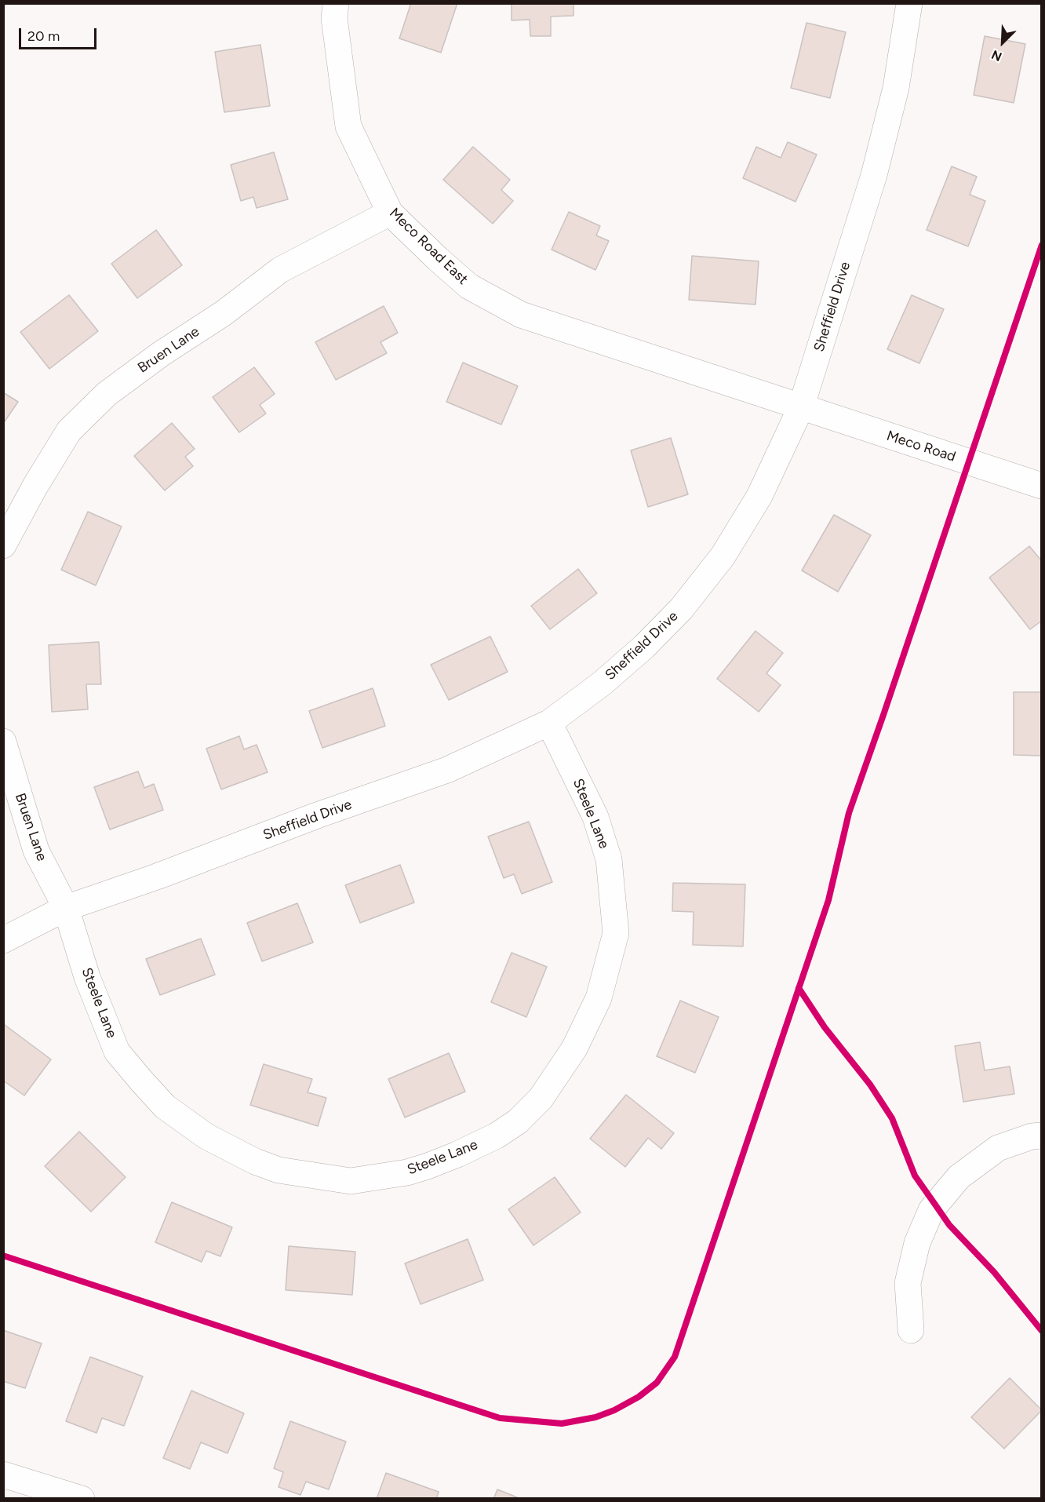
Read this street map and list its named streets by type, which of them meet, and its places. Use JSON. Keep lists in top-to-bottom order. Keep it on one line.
{"streets":{"street":["Meco Road East","Sheffield Drive","Bruen Lane","Meco Road","Steele Lane"]},"crossings":[["Meco Road East","Sheffield Drive"],["Meco Road East","Bruen Lane"],["Meco Road East","Meco Road"],["Sheffield Drive","Bruen Lane"],["Sheffield Drive","Meco Road"],["Sheffield Drive","Steele Lane"],["Bruen Lane","Steele Lane"]],"scale_bar":"20 m","north":"bottom left"}
